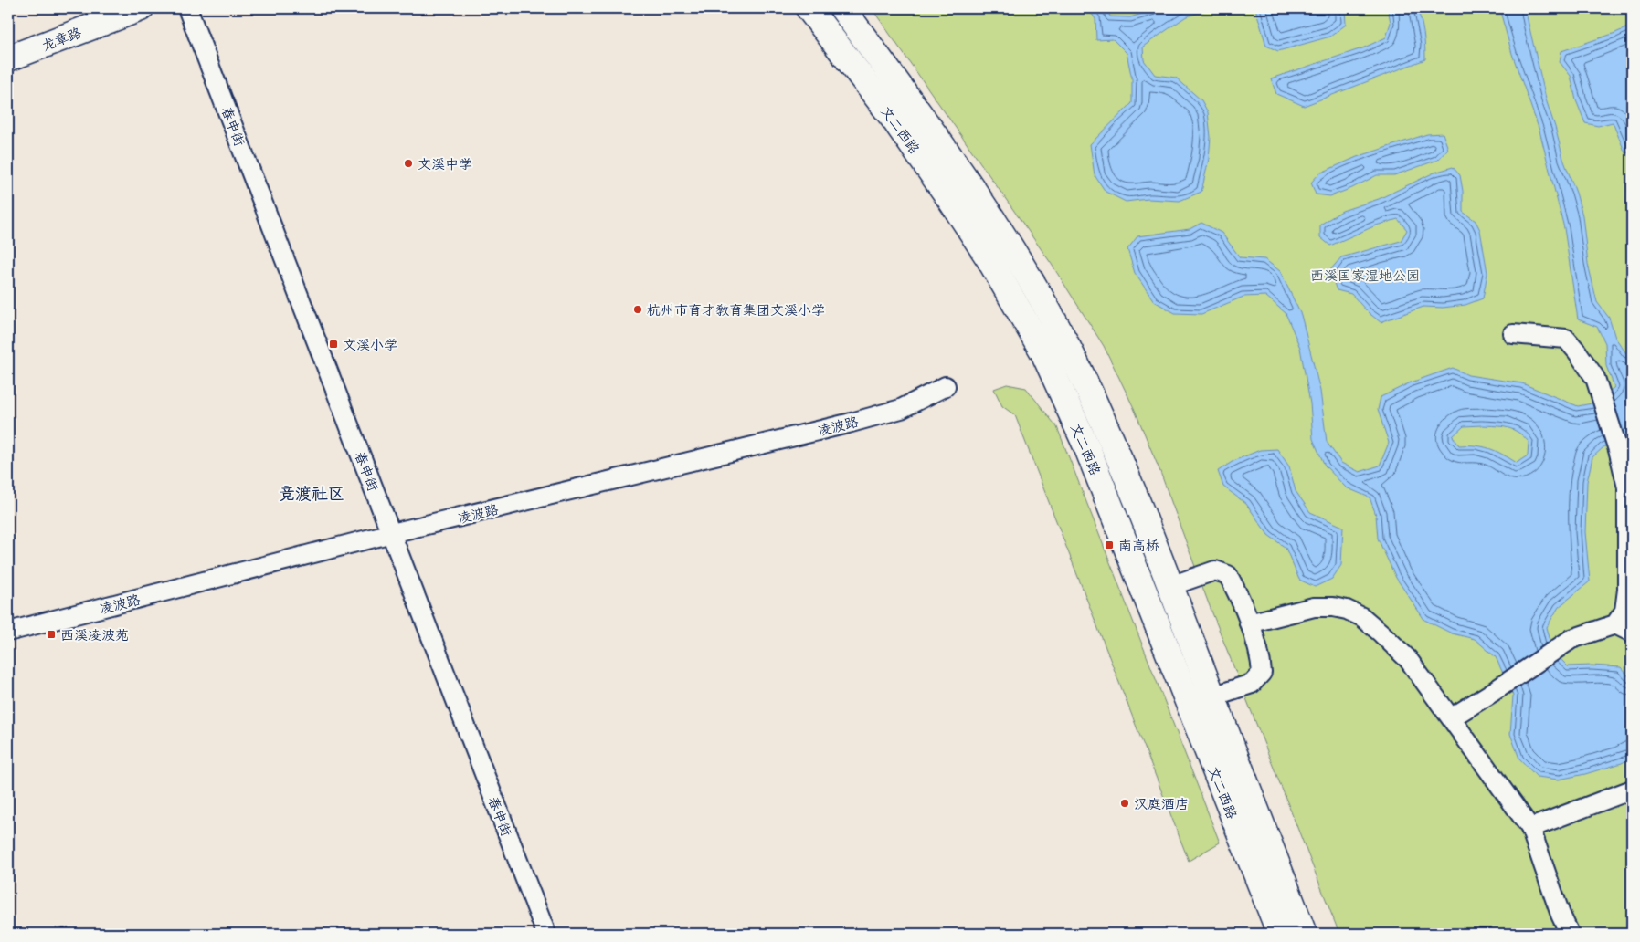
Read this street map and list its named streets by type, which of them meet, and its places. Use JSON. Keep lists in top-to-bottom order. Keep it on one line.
{"streets":{"main road":["龙章路","文二西路"],"street":["春申街","凌波路"]},"crossings":[["春申街","凌波路"]],"districts":["竞渡社区"],"parks":["西溪国家湿地公园"],"places":{"other":["文溪中学","杭州市育才教育集团文溪小学","汉庭酒店"],"transit":["文溪小学","南高桥","西溪凌波苑"]}}
